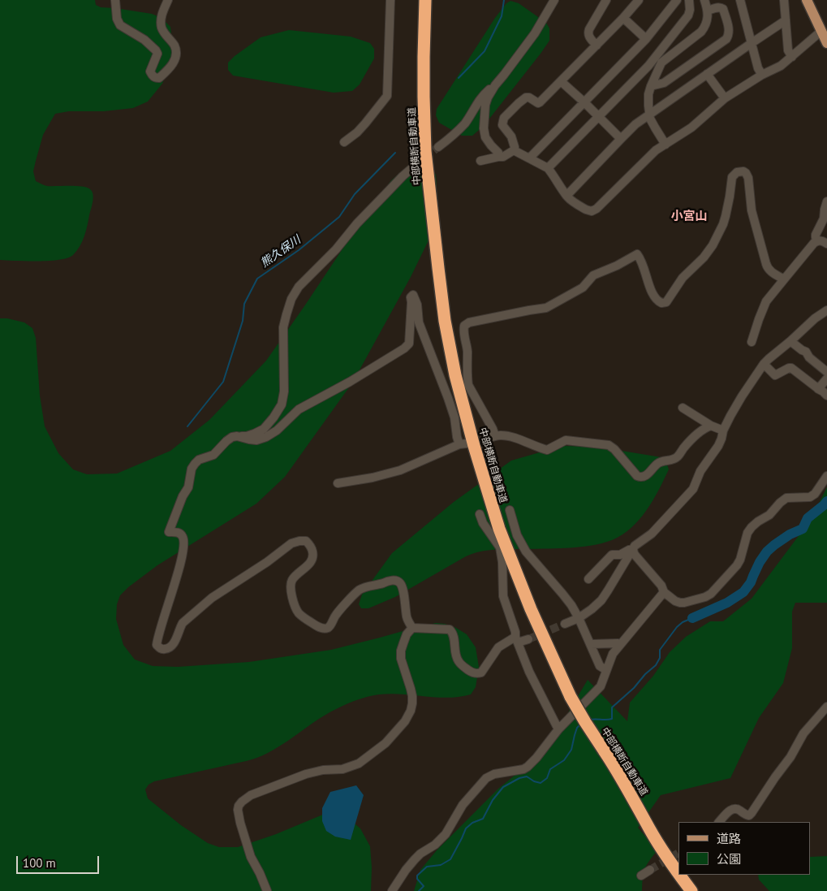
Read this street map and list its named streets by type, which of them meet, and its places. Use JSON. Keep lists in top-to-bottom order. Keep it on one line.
{"streets":{"highway":["中部横断自動車道"]},"districts":["小宮山"],"water":["熊久保川"],"legend":["道路","公園"],"scale_bar":"100 m"}
